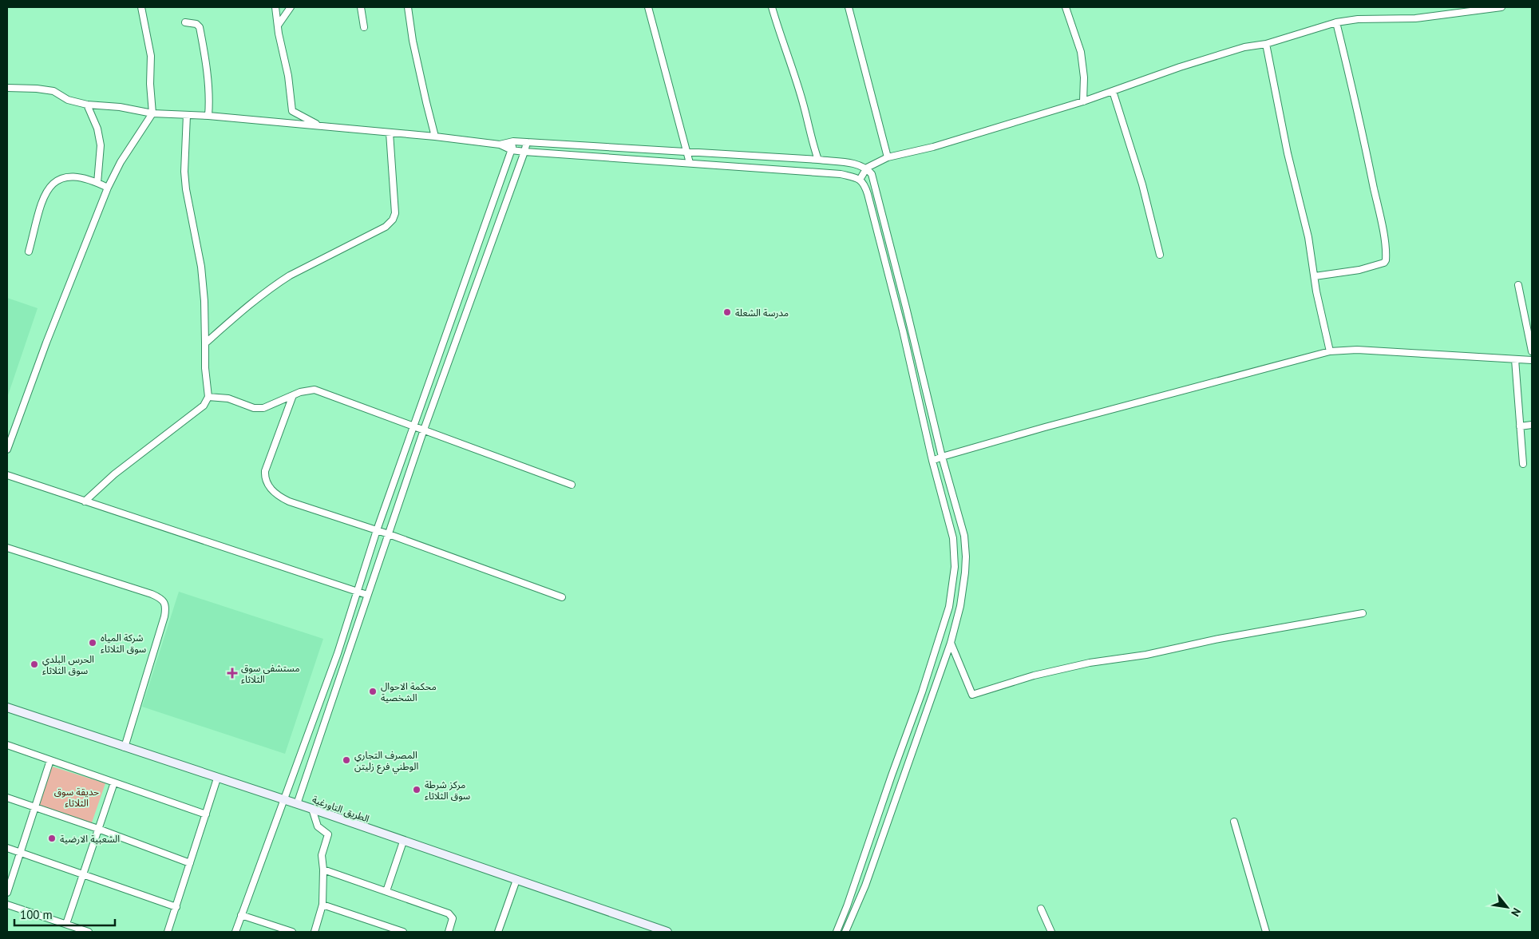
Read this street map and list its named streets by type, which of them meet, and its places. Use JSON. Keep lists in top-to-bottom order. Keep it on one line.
{"streets":{"street":["الطريق التاورغية"]},"parks":["حديقة سوق الثلاثاء"],"places":{"other":["مدرسة الشعلة","شركة المياه سوق الثلاثاء","الحرس البلدي سوق الثلاثاء","محكمة الاحوال الشخصية","المصرف التجاري الوطني فرع زليتن","مركز شرطة سوق الثلاثاء","الشعبية الارضية"],"health":["مستشفى سوق الثلاثاء"]},"scale_bar":"100 m","north":"bottom right"}
